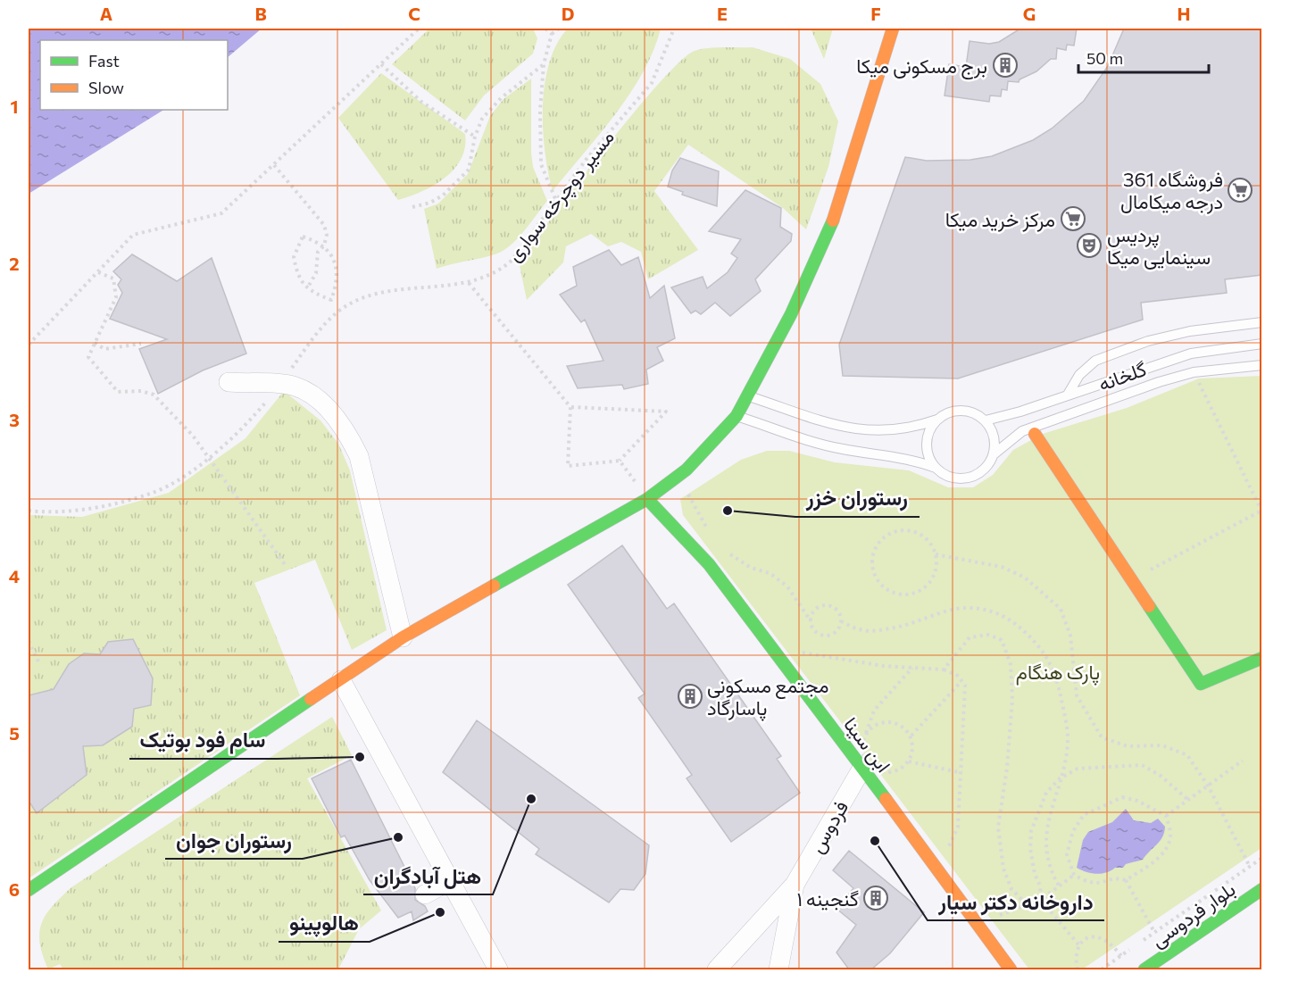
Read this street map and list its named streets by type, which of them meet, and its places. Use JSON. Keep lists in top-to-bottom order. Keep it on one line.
{"streets":{"street":["ابن سینا","فردوس","بلوار فردوسی"],"lane":["گلخانه"],"path":["مسیر دوچرخه سواری"]},"crossings":[["ابن سینا","فردوس"]],"parks":["پارک هنگام"],"places":{"building":["برج مسکونی میکا","مجتمع مسکونی پاسارگاد","گنجینه ۱"],"supermarket":["فروشگاه 361 درجه میکامال","مرکز خرید میکا"],"theatre":["پردیس سینمایی میکا"],"other":["رستوران خزر","سام فود بوتیک","هتل آبادگران","رستوران جوان","داروخانه دکتر سیار","هالوپینو"]},"legend":["Fast","Slow"],"scale_bar":"50 m","grid":{"columns":["A","B","C","D","E","F","G","H"],"rows":["1","2","3","4","5","6"]}}
